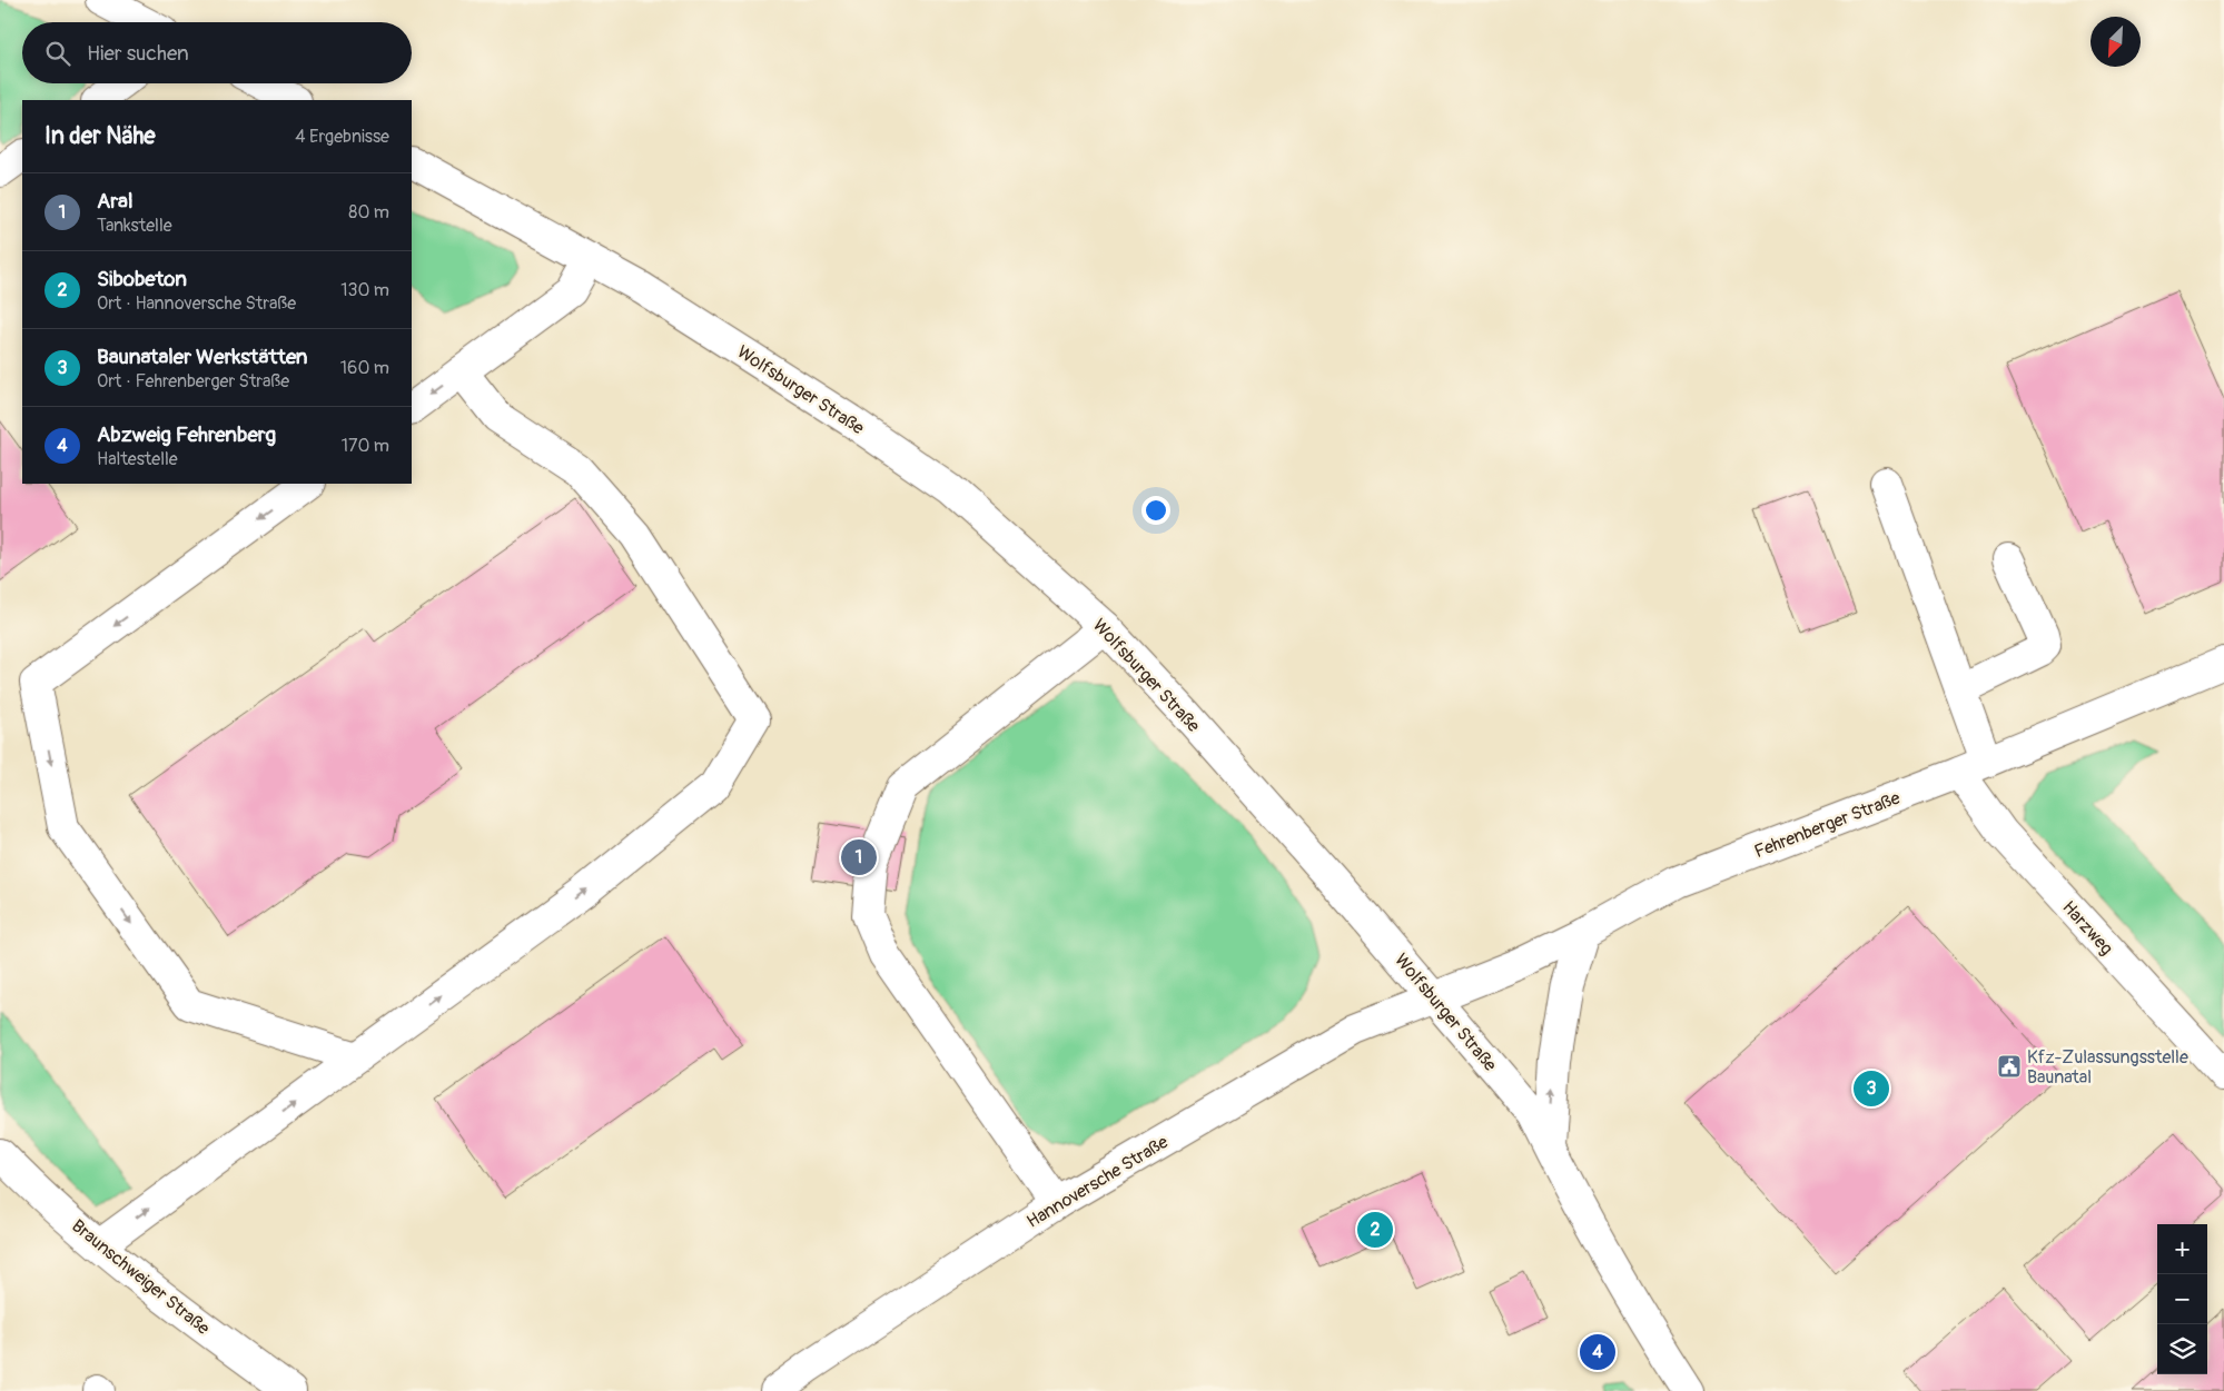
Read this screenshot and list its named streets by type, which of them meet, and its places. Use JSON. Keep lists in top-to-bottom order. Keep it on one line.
{"streets":{"street":["Wolfsburger Straße","Fehrenberger Straße","Harzweg","Hannoversche Straße","Braunschweiger Straße"]},"crossings":[["Wolfsburger Straße","Fehrenberger Straße"],["Wolfsburger Straße","Hannoversche Straße"],["Fehrenberger Straße","Harzweg"],["Fehrenberger Straße","Hannoversche Straße"]],"places":{"public building":["Kfz-Zulassungsstelle Baunatal"]},"north":"bottom left","page":{"search":"Hier suchen","heading":["In der Nähe","4 Ergebnisse"],"list":[{"mark":"1","name":"Aral","note":"Tankstelle","value":"80 m"},{"mark":"2","name":"Sibobeton","note":"Ort · Hannoversche Straße","value":"130 m"},{"mark":"3","name":"Baunataler Werkstätten","note":"Ort · Fehrenberger Straße","value":"160 m"},{"mark":"4","name":"Abzweig Fehrenberg","note":"Haltestelle","value":"170 m"}],"pins":["1","3","2","4"],"map_buttons":["+","−"]}}
